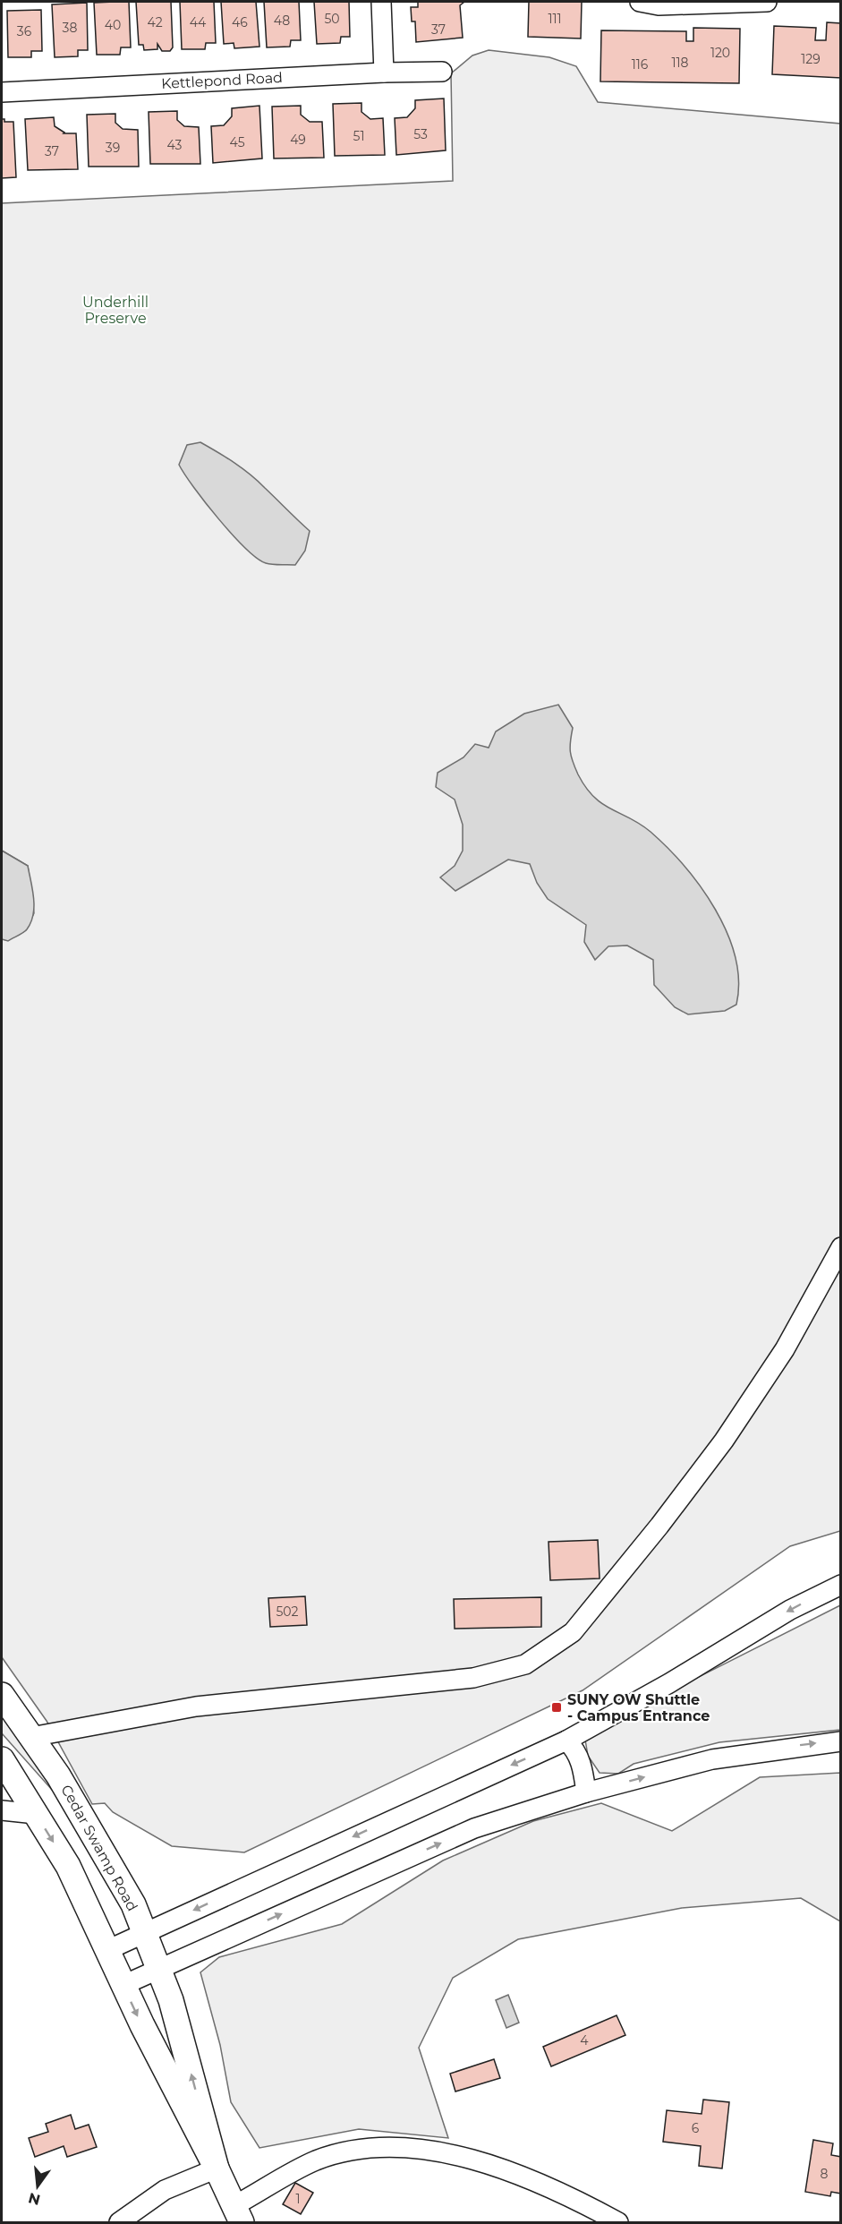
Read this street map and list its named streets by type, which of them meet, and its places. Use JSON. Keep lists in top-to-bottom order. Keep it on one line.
{"streets":{"main road":["Cedar Swamp Road"],"street":["Kettlepond Road"]},"parks":["Underhill Preserve"],"places":{"transit":["SUNY OW Shuttle - Campus Entrance"]},"house_numbers":["50","111","48","42","44","46","40","38","37","36","120","129","118","116","53","51","49","45","43","39","37","502","4","6","8","1"],"north":"bottom"}
